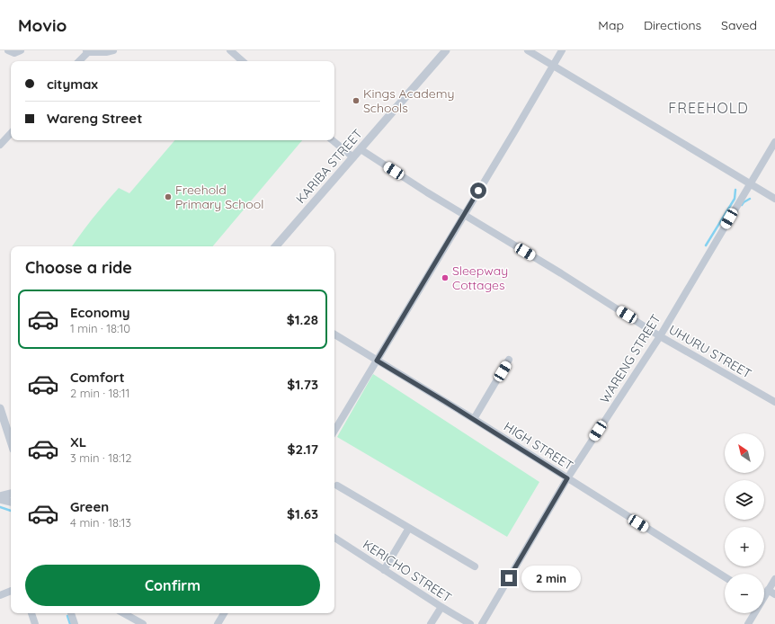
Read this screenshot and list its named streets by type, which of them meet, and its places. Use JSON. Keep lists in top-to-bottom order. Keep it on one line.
{"streets":{"street":["KARIBA STREET","UHURU STREET","WARENG STREET","HIGH STREET","KERICHO STREET"]},"crossings":[["KARIBA STREET","UHURU STREET"],["UHURU STREET","WARENG STREET"],["WARENG STREET","HIGH STREET"]],"districts":["FREEHOLD"],"places":["Kings Academy Schools","Freehold Primary School","Sleepway Cottages"],"north":"top left","page":{"header":"Movio","nav":["Map","Directions","Saved"],"banner":["citymax","Wareng Street"],"heading":"Choose a ride","list":[{"name":"Economy","note":"1 min · 18:10","value":"$1.28"},{"name":"Comfort","note":"2 min · 18:11","value":"$1.73"},{"name":"XL","note":"3 min · 18:12","value":"$2.17"},{"name":"Green","note":"4 min · 18:13","value":"$1.63"}],"map_buttons":["+","−"],"buttons":"Confirm","bubble":"2 min"}}
